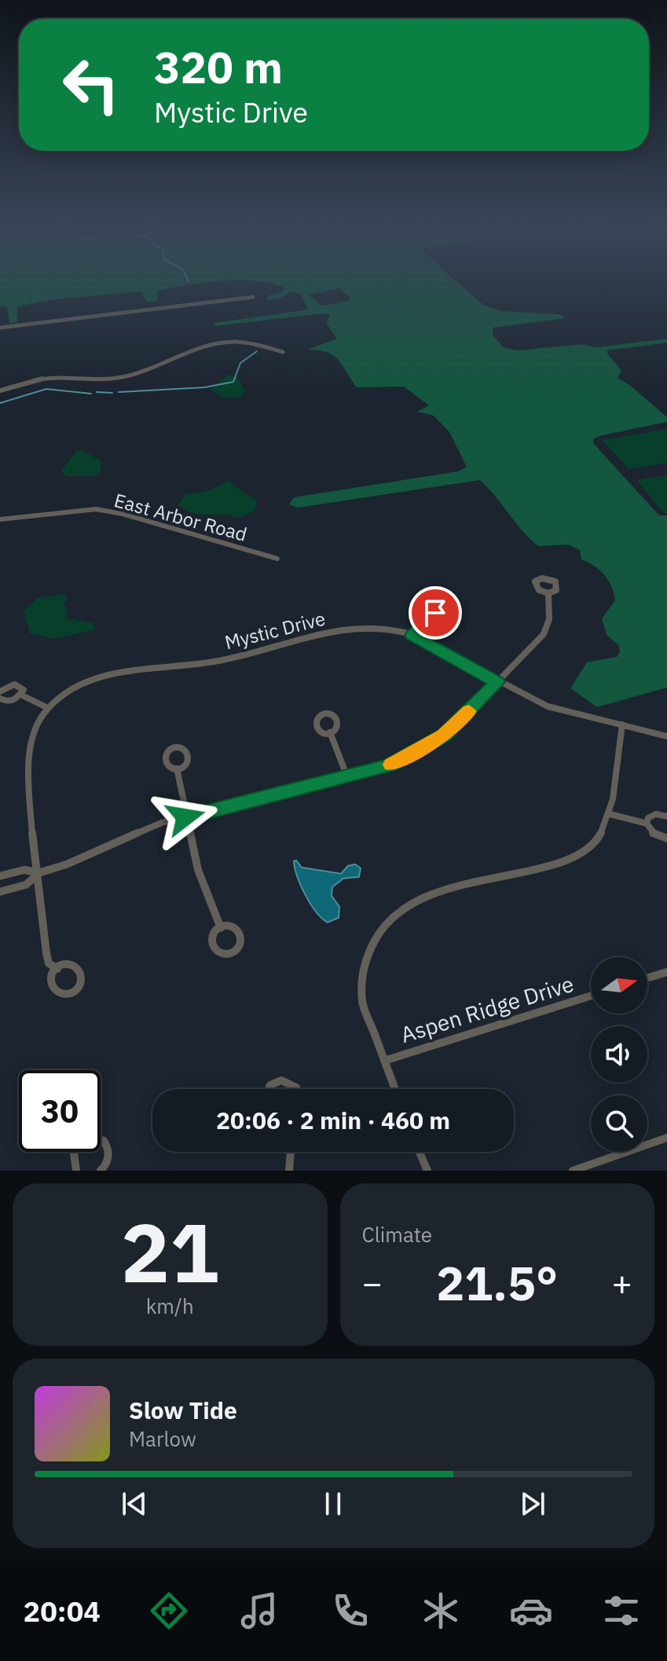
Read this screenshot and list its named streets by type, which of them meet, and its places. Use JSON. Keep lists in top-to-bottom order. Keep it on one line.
{"streets":{"street":["East Arbor Road","Mystic Drive","Aspen Ridge Drive"]},"north":"right","page":{"turn":["320 m","Mystic Drive"],"limit":"30","trip":"20:06 · 2 min · 460 m","tile":[["21","km/h"],"Climate"],"heat":["−","21.5°","+"],"song":["Slow Tide","Marlow"],"tabs":"20:04"}}
